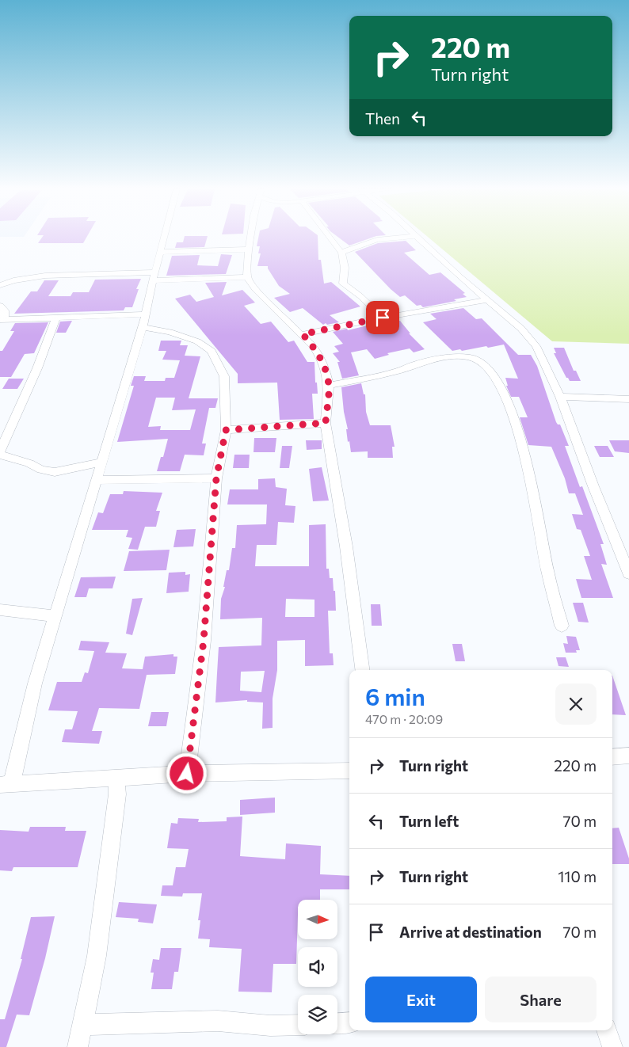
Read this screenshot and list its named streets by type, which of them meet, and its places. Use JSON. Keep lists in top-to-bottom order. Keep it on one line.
{"north":"right","page":{"turn":["220 m","Turn right"],"then":"Then","heading":["6 min","470 m · 20:09"],"list":[{"name":"Turn right","value":"220 m"},{"name":"Turn left","value":"70 m"},{"name":"Turn right","value":"110 m"},{"name":"Arrive at destination","value":"70 m"}],"buttons":["Exit","Share"]}}
